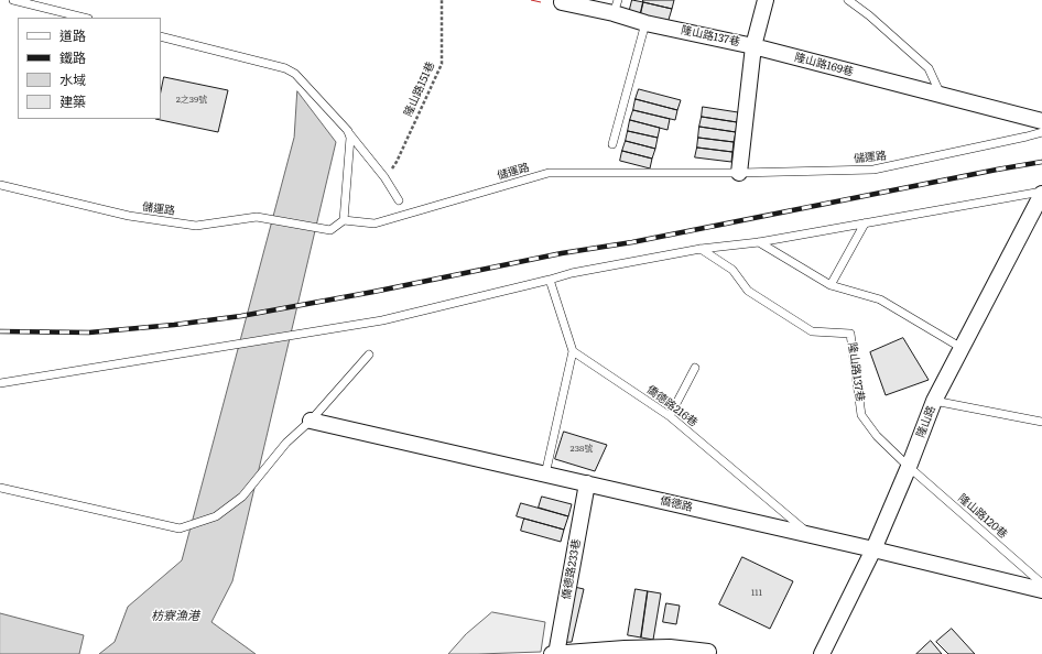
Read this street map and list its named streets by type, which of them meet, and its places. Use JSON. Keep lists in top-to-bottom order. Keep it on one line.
{"streets":{"street":["隆山路137巷","隆山路169巷","隆山路","僑德路","僑德路233巷"],"lane":["儲運路","僑德路216巷","隆山路120巷"],"path":["隆山路151巷"]},"crossings":[["隆山路137巷","隆山路169巷"],["隆山路137巷","儲運路"],["隆山路137巷","隆山路"],["隆山路137巷","隆山路120巷"],["僑德路216巷","僑德路"],["隆山路","僑德路"],["隆山路","隆山路120巷"],["僑德路","僑德路233巷"]],"water":["枋寮漁港"],"house_numbers":["2之39號","238號","111"],"legend":["道路","鐵路","水域","建築"]}
